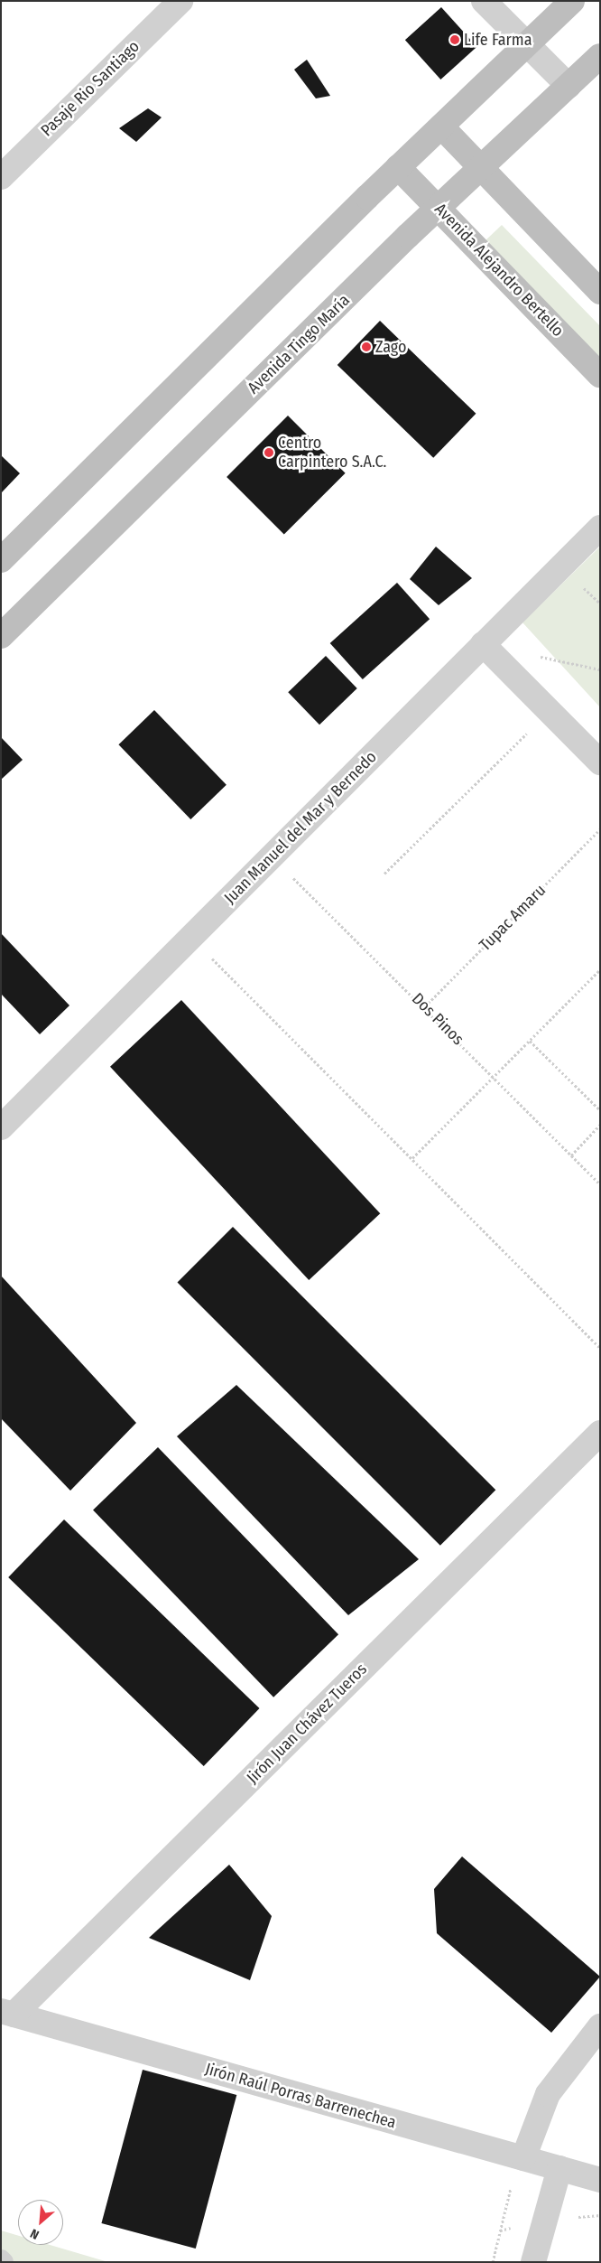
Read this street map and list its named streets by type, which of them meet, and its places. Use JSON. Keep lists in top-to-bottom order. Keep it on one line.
{"streets":{"main road":["Avenida Alejandro Bertello","Avenida Tingo María"],"street":["Pasaje Rio Santiago","Juan Manuel del Mar y Bernedo","Jirón Juan Chávez Tueros","Jirón Raúl Porras Barrenechea"],"path":["Tupac Amaru","Dos Pinos"]},"crossings":[["Avenida Alejandro Bertello","Avenida Tingo María"],["Juan Manuel del Mar y Bernedo","Dos Pinos"],["Tupac Amaru","Dos Pinos"],["Jirón Juan Chávez Tueros","Jirón Raúl Porras Barrenechea"]],"places":["Life Farma","Zago","Centro Carpintero S.A.C."],"north":"bottom left"}
